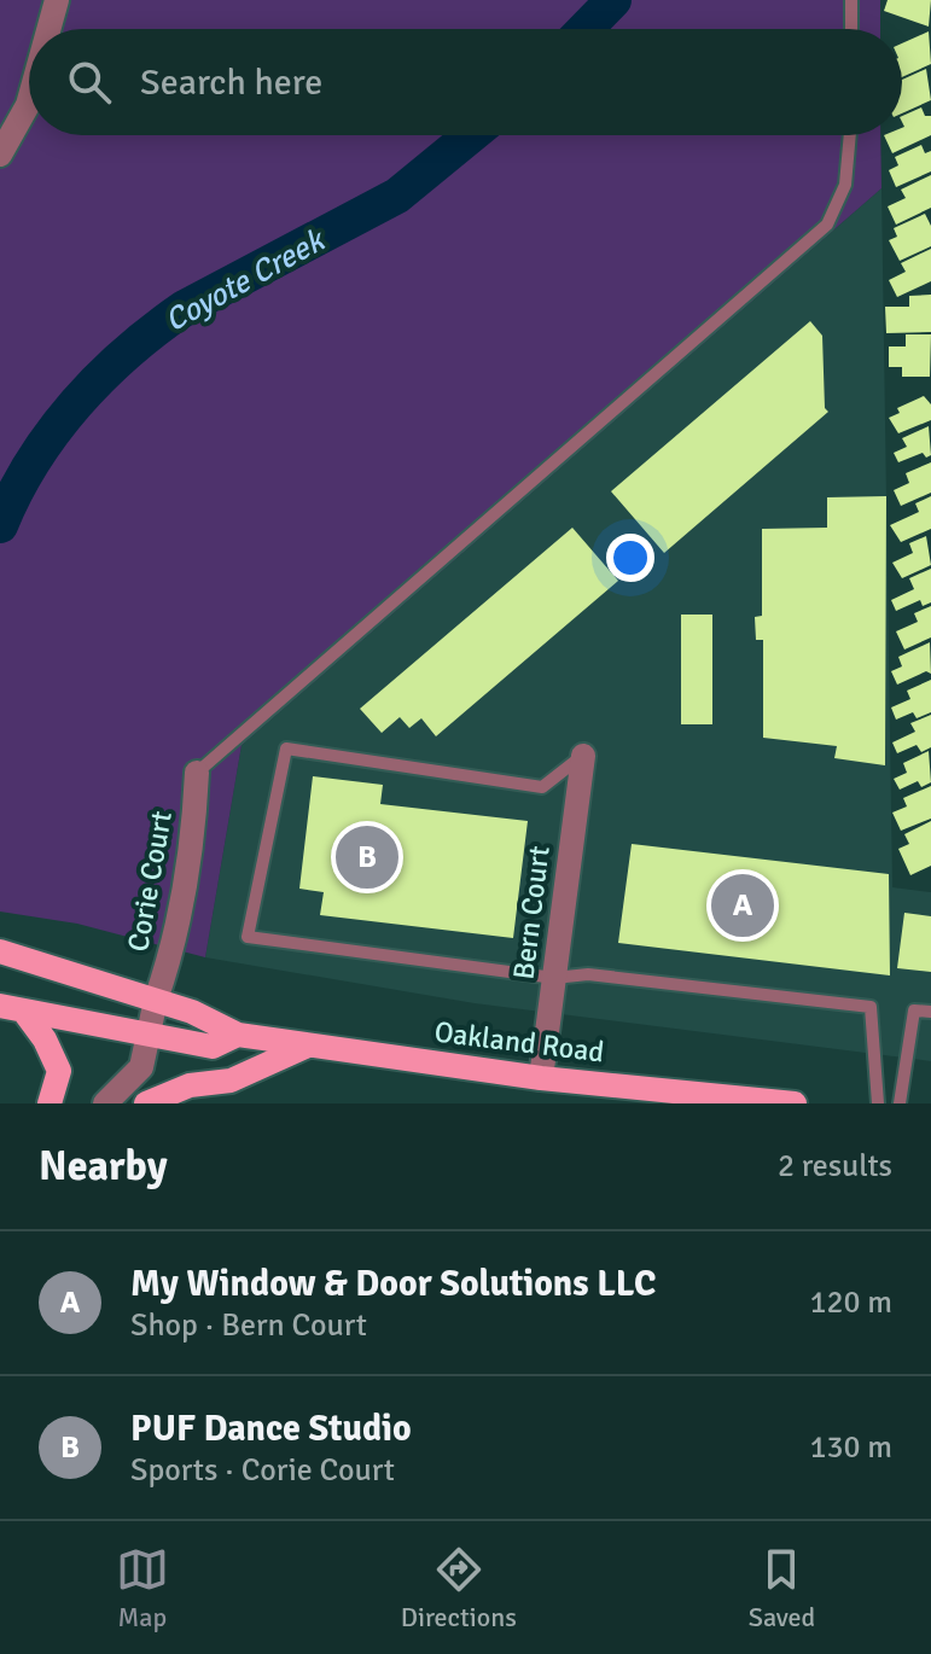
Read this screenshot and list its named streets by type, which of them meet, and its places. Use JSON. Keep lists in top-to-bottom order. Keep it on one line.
{"streets":{"main road":["Oakland Road"],"street":["Corie Court","Bern Court"]},"crossings":[["Corie Court","Oakland Road"],["Bern Court","Oakland Road"]],"water":["Coyote Creek"],"page":{"search":"Search here","pins":["B","A"],"heading":["Nearby","2 results"],"list":[{"mark":"A","name":"My Window & Door Solutions LLC","note":"Shop · Bern Court","value":"120 m"},{"mark":"B","name":"PUF Dance Studio","note":"Sports · Corie Court","value":"130 m"}],"nav":["Map","Directions","Saved"]}}
